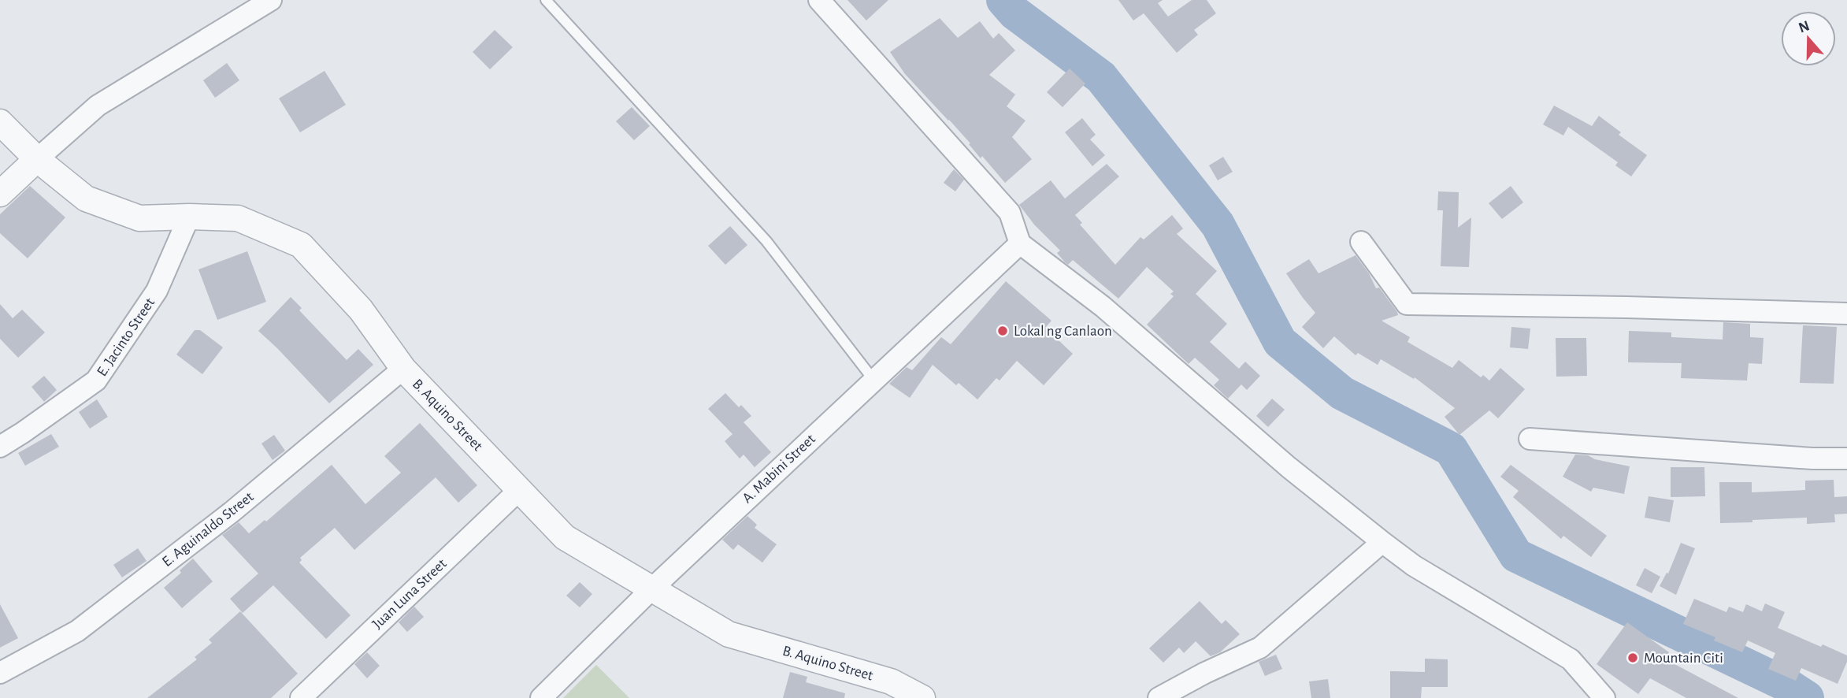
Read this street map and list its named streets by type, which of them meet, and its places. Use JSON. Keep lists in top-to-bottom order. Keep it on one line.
{"streets":{"street":["E. Jacinto Street","B. Aquino Street","A. Mabini Street","E. Aguinaldo Street","Juan Luna Street"]},"crossings":[["E. Jacinto Street","B. Aquino Street"],["B. Aquino Street","A. Mabini Street"],["B. Aquino Street","E. Aguinaldo Street"],["B. Aquino Street","Juan Luna Street"]],"places":["Lokal ng Canlaon","Mountain Citi"],"north":"top"}
